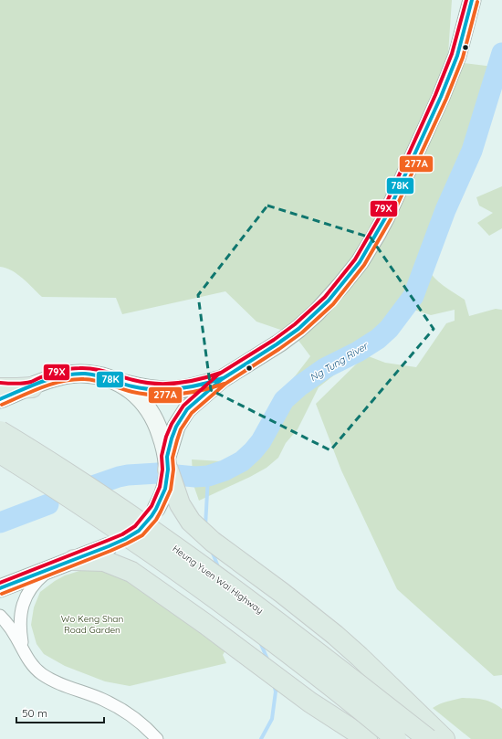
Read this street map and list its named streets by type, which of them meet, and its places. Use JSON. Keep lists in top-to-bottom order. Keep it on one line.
{"streets":{"highway":["Heung Yuen Wai Highway"]},"water":["Ng Tung River"],"parks":["Wo Keng Shan Road Garden"],"lines":["transit line 78K","transit line 79X","transit line 277A"],"scale_bar":"50 m"}
